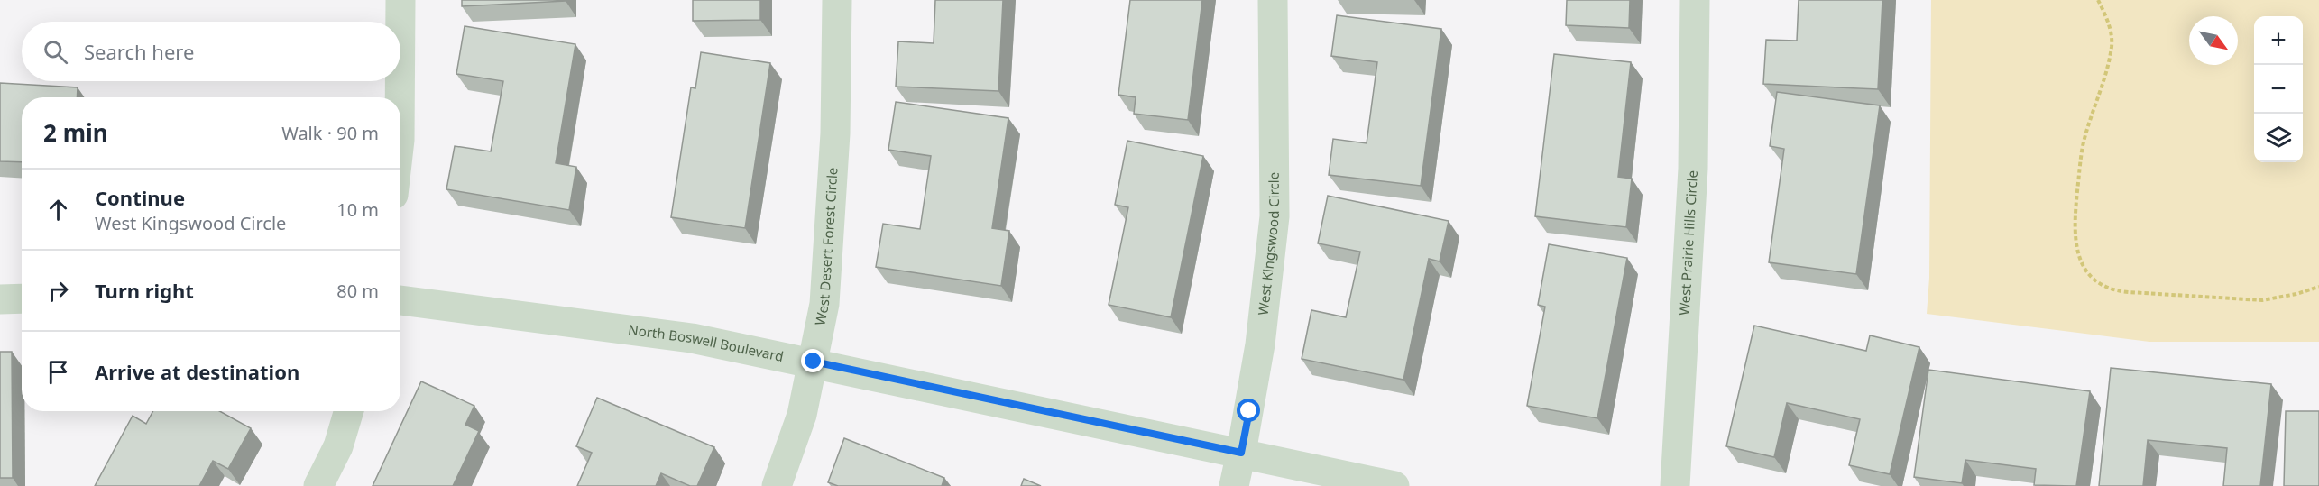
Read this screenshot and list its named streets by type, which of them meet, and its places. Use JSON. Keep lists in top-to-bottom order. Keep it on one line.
{"streets":{"street":["West Prairie Hills Circle","West Kingswood Circle","West Desert Forest Circle","North Boswell Boulevard"]},"crossings":[["West Kingswood Circle","North Boswell Boulevard"],["West Desert Forest Circle","North Boswell Boulevard"]],"north":"bottom right","page":{"map_buttons":["+","−"],"search":"Search here","heading":["2 min","Walk · 90 m"],"list":[["Continue","West Kingswood Circle","10 m"],["Turn right","80 m"],"Arrive at destination"]}}
